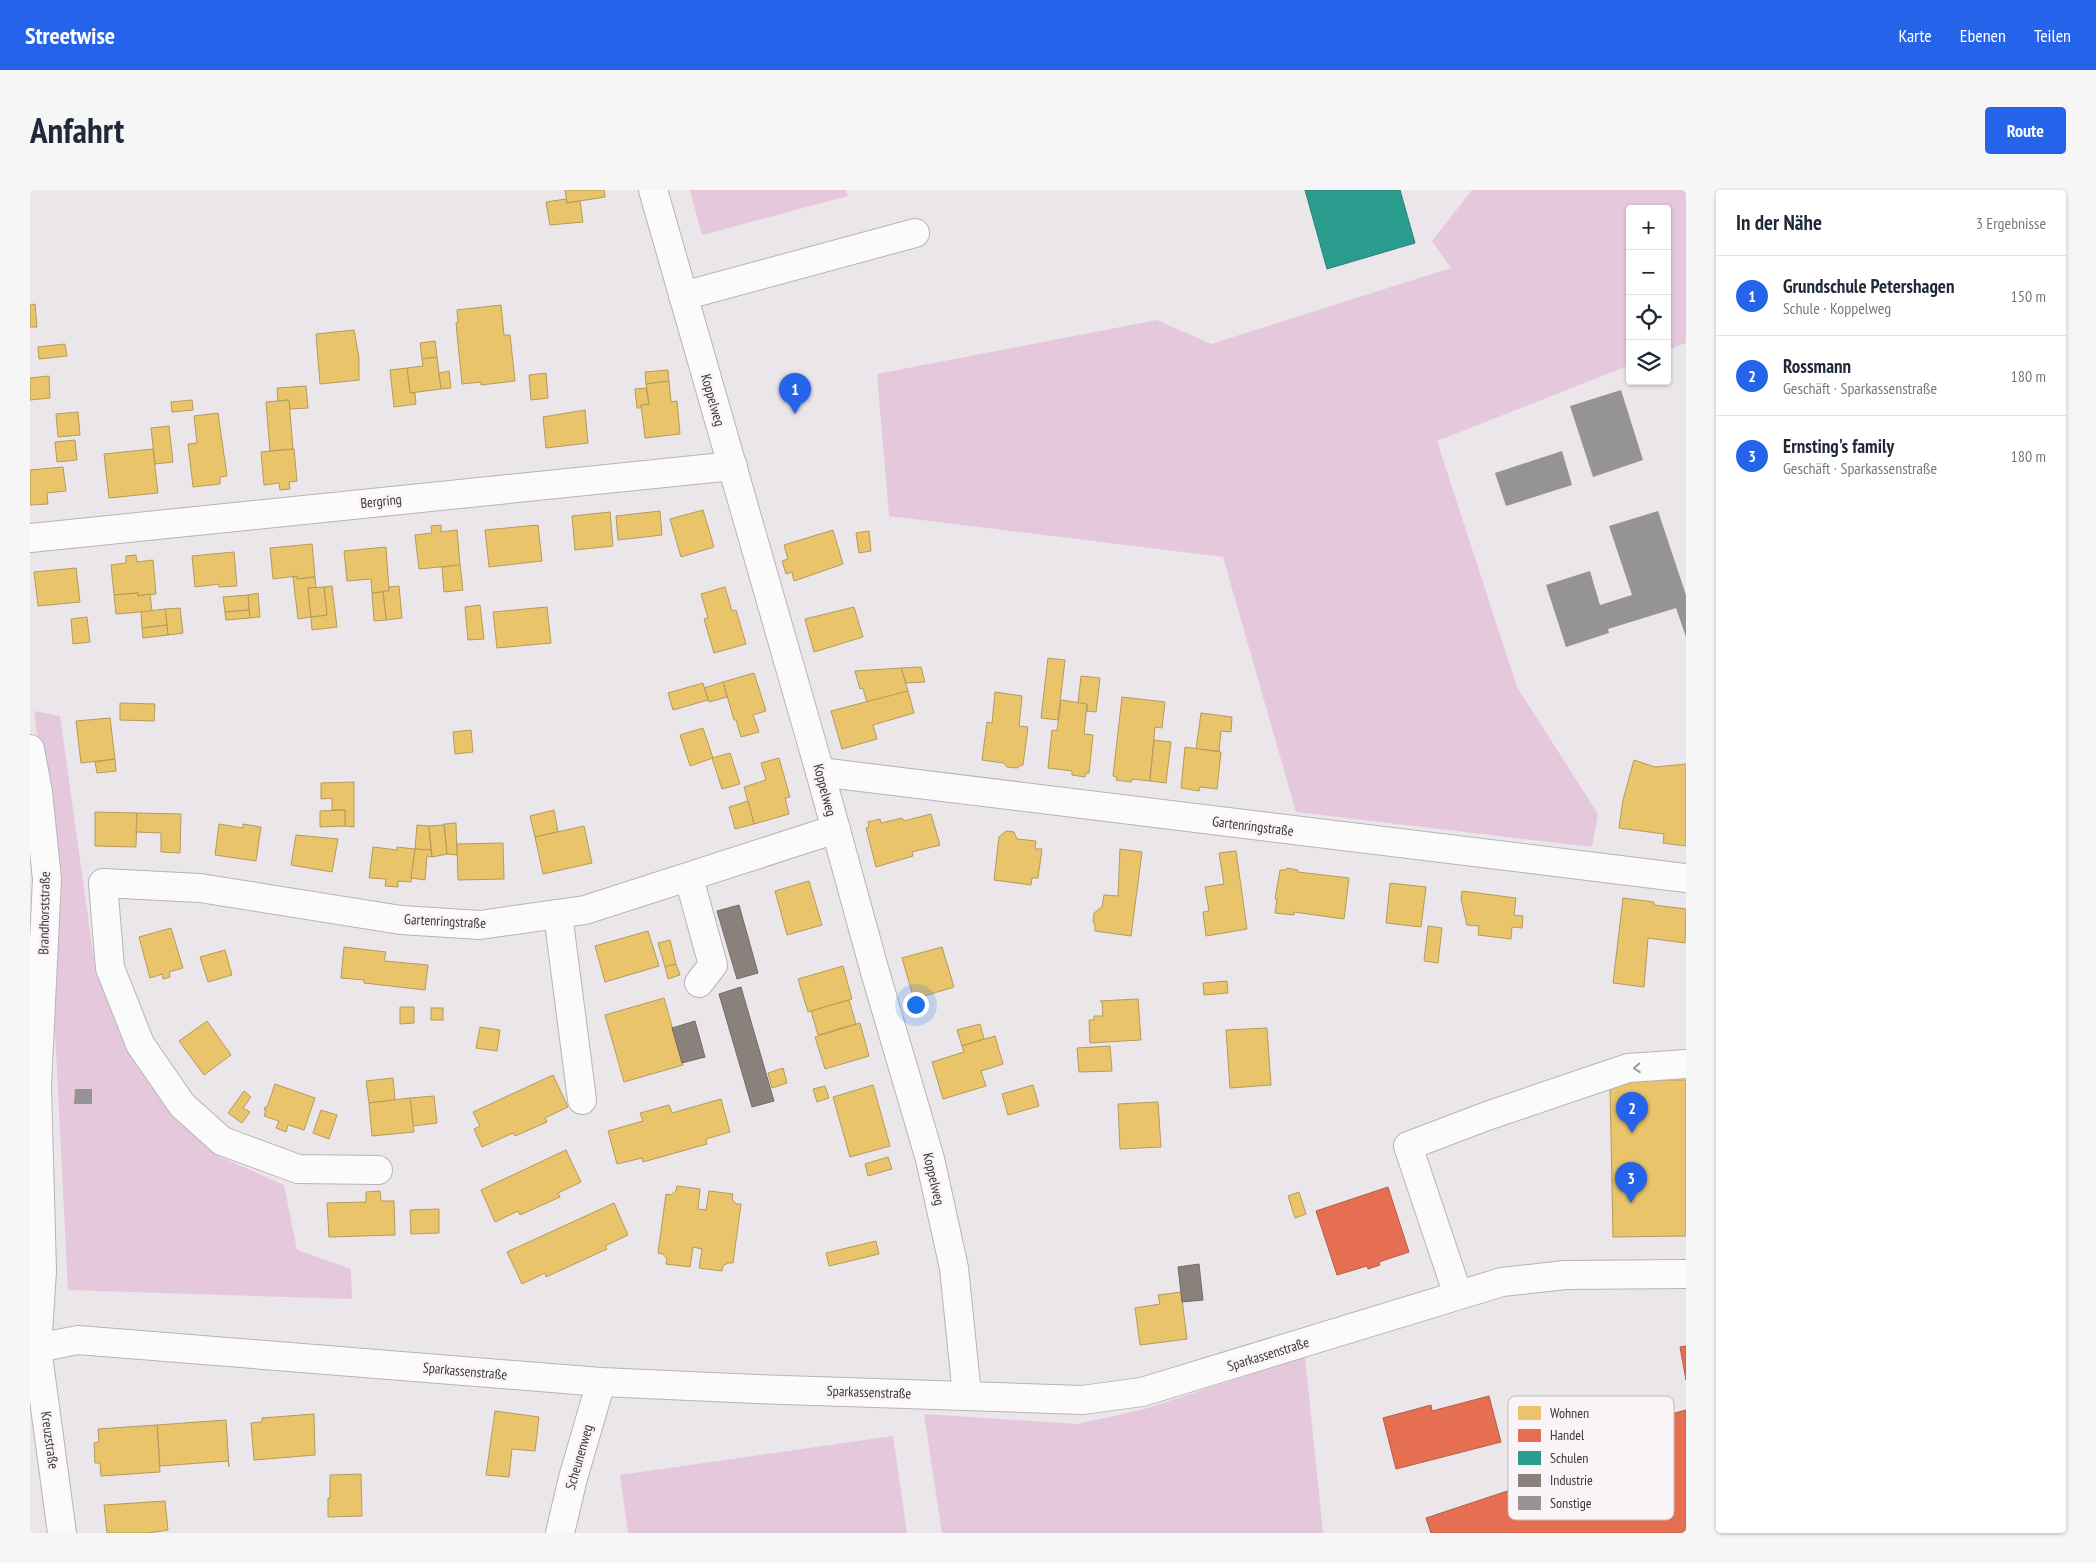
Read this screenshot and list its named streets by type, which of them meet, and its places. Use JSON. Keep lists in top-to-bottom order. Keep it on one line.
{"streets":{"street":["Koppelweg","Bergring","Gartenringstraße","Brandhorststraße","Sparkassenstraße","Kreuzstraße","Scheunenweg"]},"crossings":[["Koppelweg","Bergring"],["Koppelweg","Gartenringstraße"],["Koppelweg","Sparkassenstraße"],["Brandhorststraße","Sparkassenstraße"],["Brandhorststraße","Kreuzstraße"],["Sparkassenstraße","Kreuzstraße"],["Sparkassenstraße","Scheunenweg"]],"legend":["Wohnen","Handel","Schulen","Industrie","Sonstige"],"page":{"header":"Streetwise","nav":["Karte","Ebenen","Teilen"],"title":"Anfahrt","buttons":"Route","heading":["In der Nähe","3 Ergebnisse"],"map_buttons":["+","−"],"list":[{"mark":"1","name":"Grundschule Petershagen","note":"Schule · Koppelweg","value":"150 m"},{"mark":"2","name":"Rossmann","note":"Geschäft · Sparkassenstraße","value":"180 m"},{"mark":"3","name":"Ernsting's family","note":"Geschäft · Sparkassenstraße","value":"180 m"}],"pins":["1","2","3"]}}
